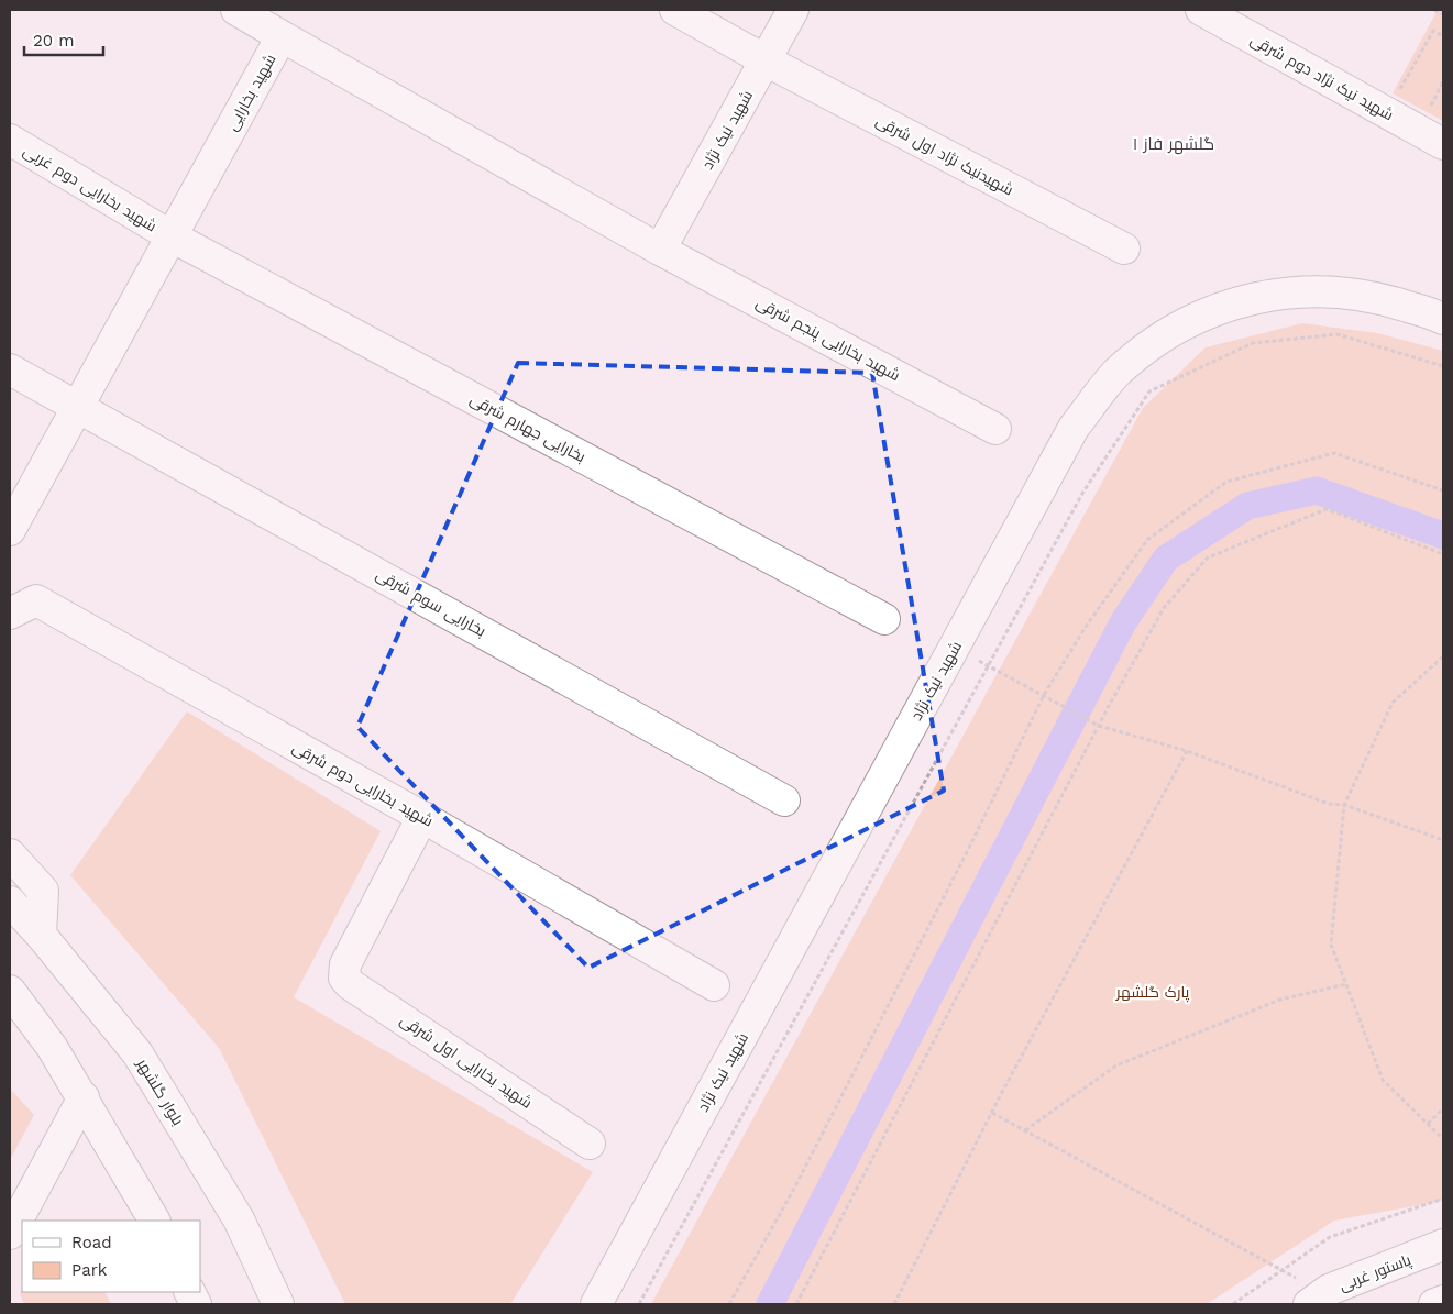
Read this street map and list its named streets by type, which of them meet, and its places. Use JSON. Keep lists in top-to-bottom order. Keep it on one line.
{"streets":{"street":["شهید نیک نژاد دوم شرقی","شهید بخارایی","شهید نیک نژاد","شهیدنیک نژاد اول شرقی","شهید بخارایی دوم غربی","شهید بخارایی پنجم شرقی","بخارایی جهارم شرقی","بخارایی سوم شرقی","شهید بخارایی دوم شرقی","شهید بخارایی اول شرقی","بلوار گلشهر","پاستور غربی"]},"crossings":[["شهید بخارایی","شهید نیک نژاد"],["شهید بخارایی","شهید بخارایی دوم غربی"],["شهید بخارایی","شهید بخارایی پنجم شرقی"],["شهید بخارایی","بخارایی جهارم شرقی"],["شهید بخارایی","بخارایی سوم شرقی"],["شهید نیک نژاد","شهیدنیک نژاد اول شرقی"],["شهید نیک نژاد","شهید بخارایی پنجم شرقی"],["شهید بخارایی دوم غربی","بخارایی جهارم شرقی"],["شهید بخارایی دوم شرقی","شهید بخارایی اول شرقی"]],"districts":["گلشهر فاز ۱"],"parks":["پارک گلشهر"],"legend":["Road","Park"],"scale_bar":"20 m"}
